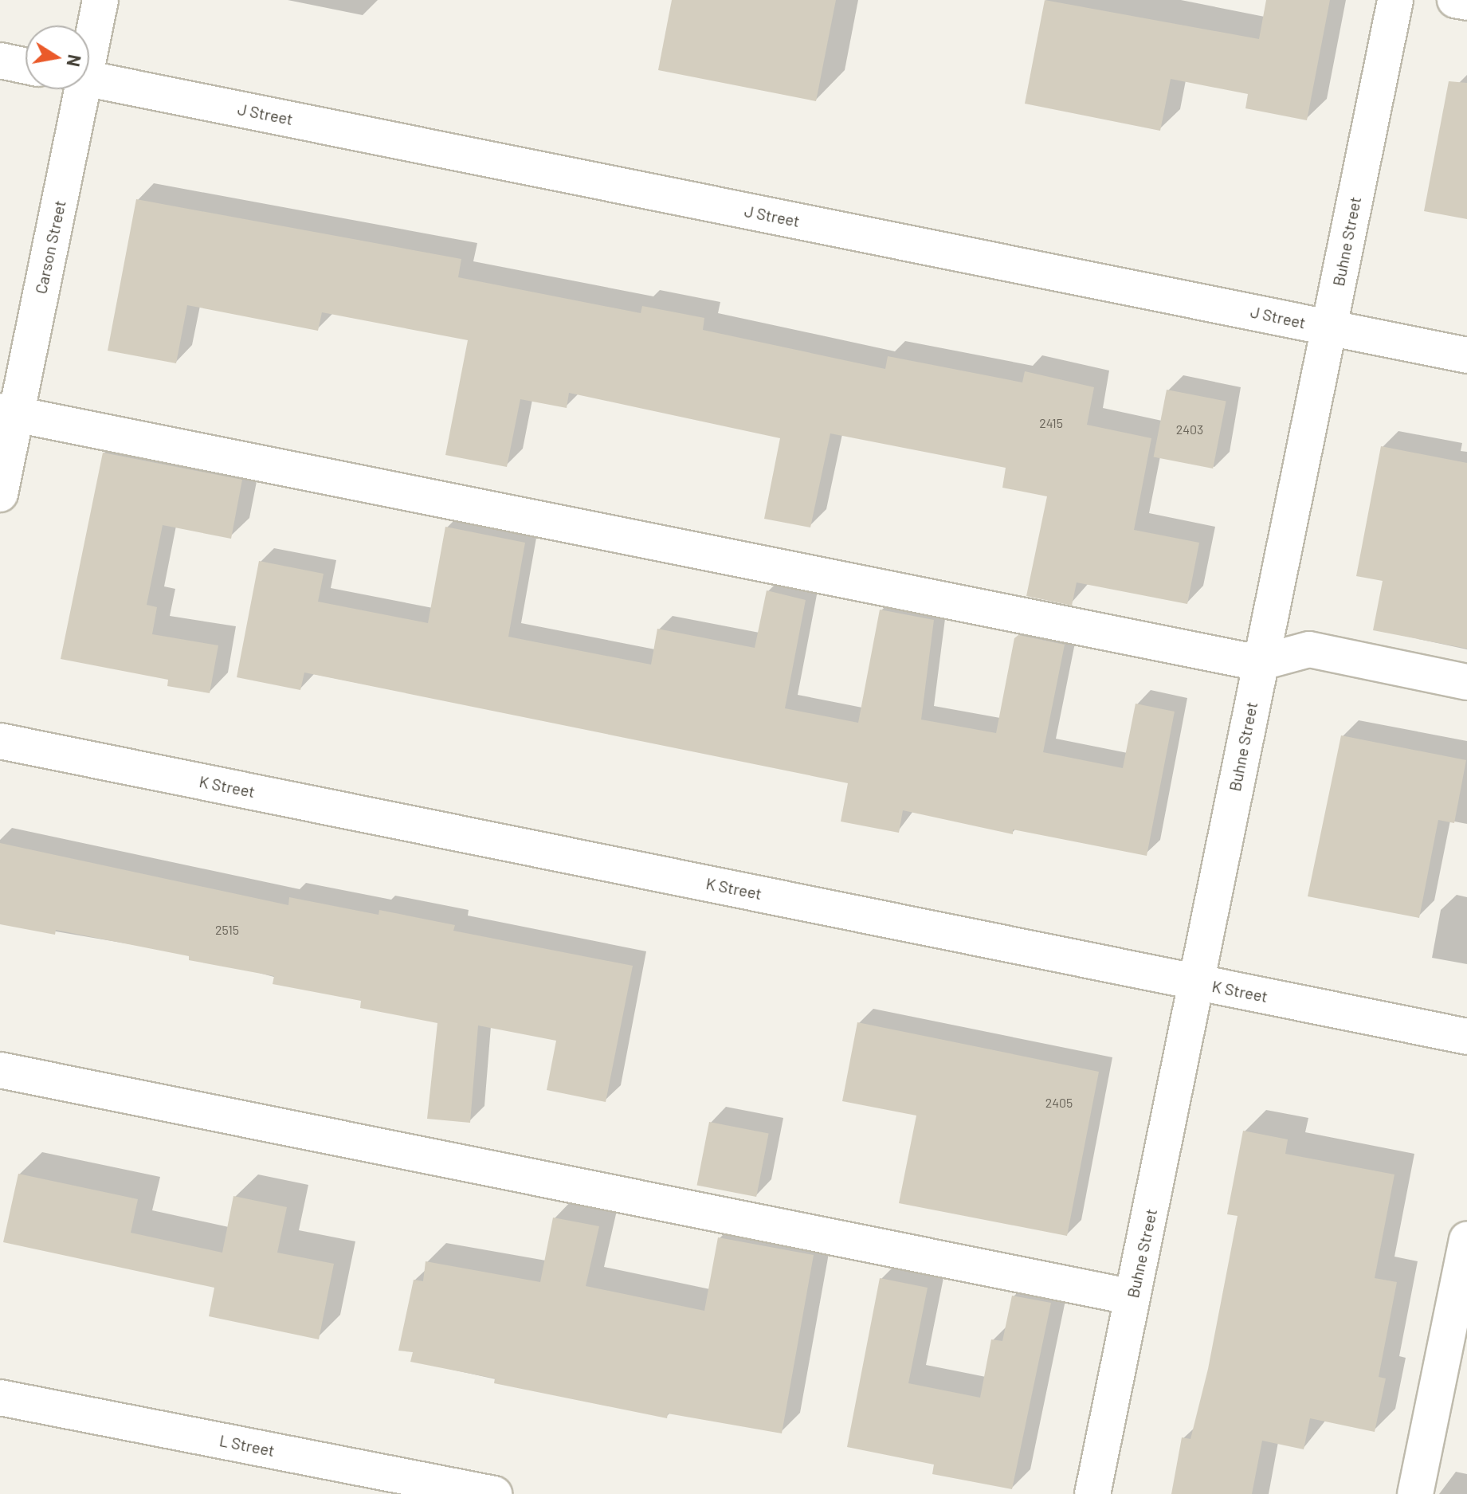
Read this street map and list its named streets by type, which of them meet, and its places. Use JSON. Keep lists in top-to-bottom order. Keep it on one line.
{"streets":{"street":["J Street","Buhne Street","Carson Street","K Street","L Street"]},"crossings":[["J Street","Buhne Street"],["Buhne Street","K Street"]],"house_numbers":["2415","2403","2515","2405"],"north":"right"}
